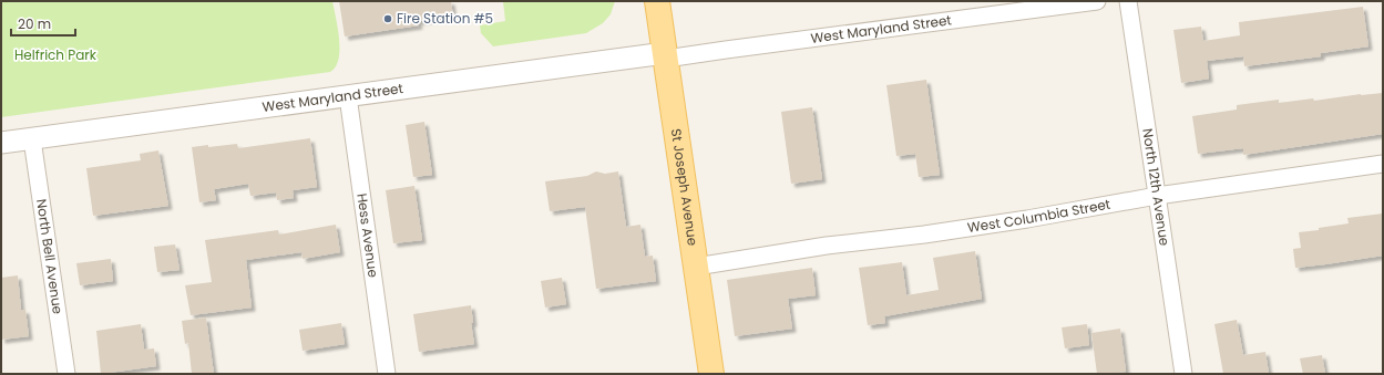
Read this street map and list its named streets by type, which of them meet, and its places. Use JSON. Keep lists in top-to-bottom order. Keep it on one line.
{"streets":{"main road":["St Joseph Avenue"],"street":["West Maryland Street","North 12th Avenue","West Columbia Street","Hess Avenue","North Bell Avenue"]},"crossings":[["West Maryland Street","St Joseph Avenue"],["West Maryland Street","Hess Avenue"],["West Maryland Street","North Bell Avenue"],["St Joseph Avenue","West Columbia Street"],["North 12th Avenue","West Columbia Street"]],"parks":["Helfrich Park"],"places":["Fire Station #5"],"scale_bar":"20 m"}
